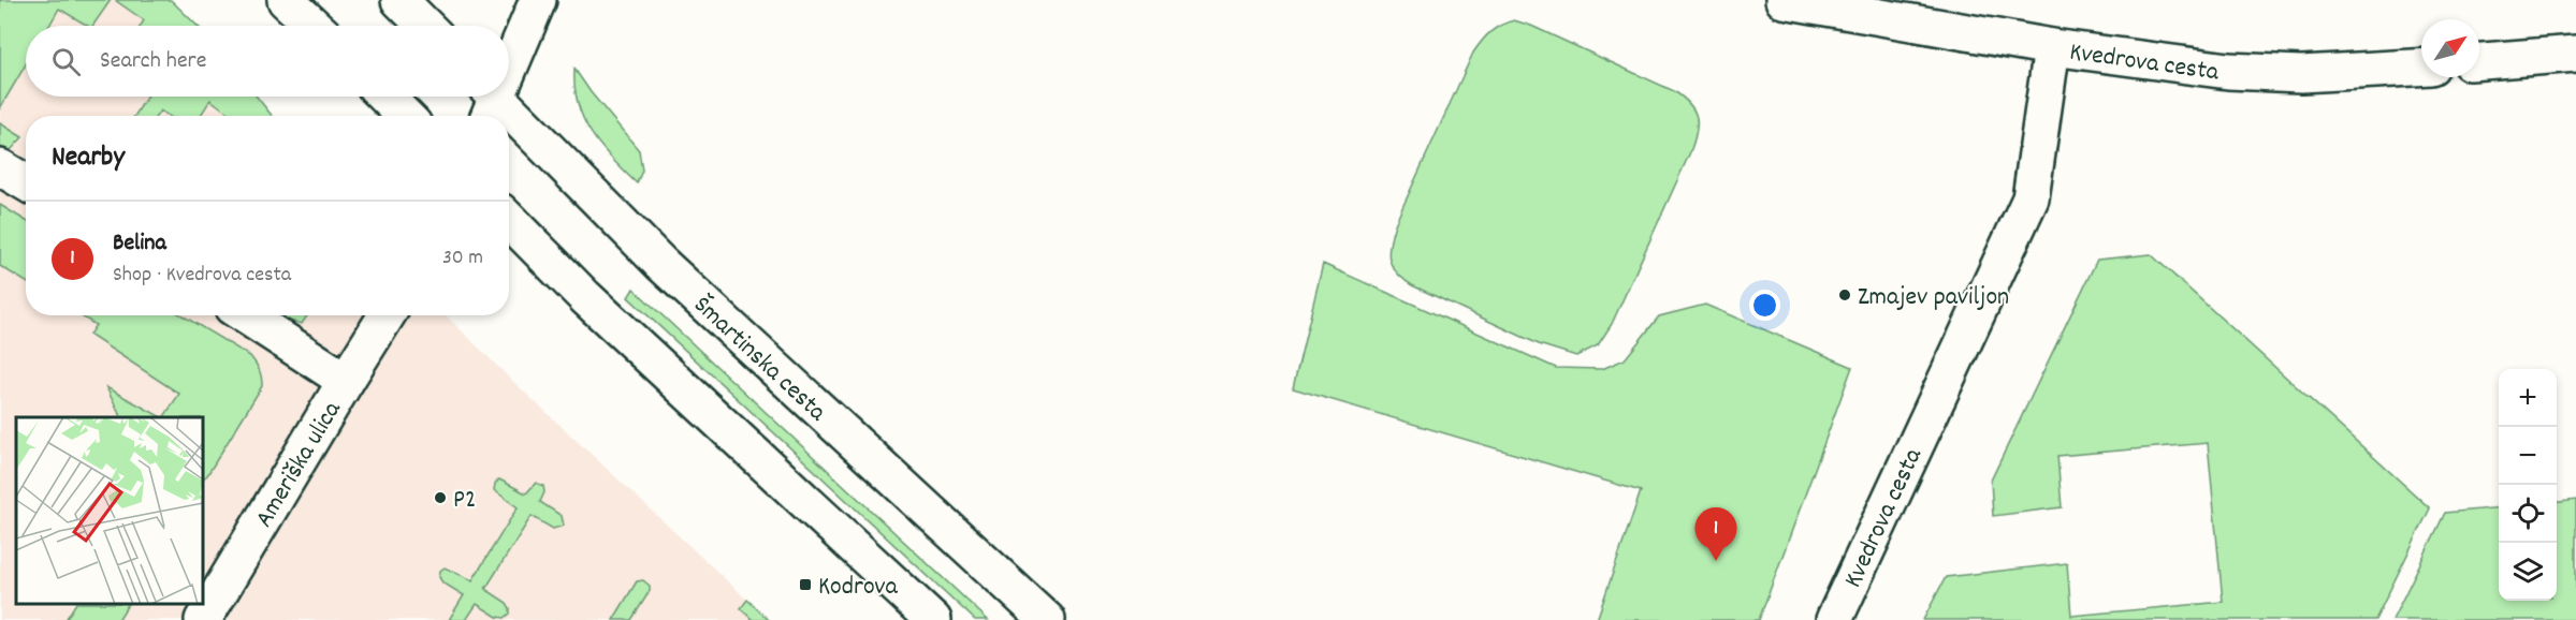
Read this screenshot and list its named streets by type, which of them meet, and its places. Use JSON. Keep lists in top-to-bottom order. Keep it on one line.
{"streets":{"street":["Kvedrova cesta","Šmartinska cesta","Ameriška ulica"]},"places":{"other":["Zmajev paviljon","P2"],"transit":["Kodrova"]},"north":"top right","page":{"search":"Search here","heading":"Nearby","list":[{"mark":"1","name":"Belina","note":"Shop · Kvedrova cesta","value":"30 m"}],"map_buttons":["+","−"],"pins":"1"}}
